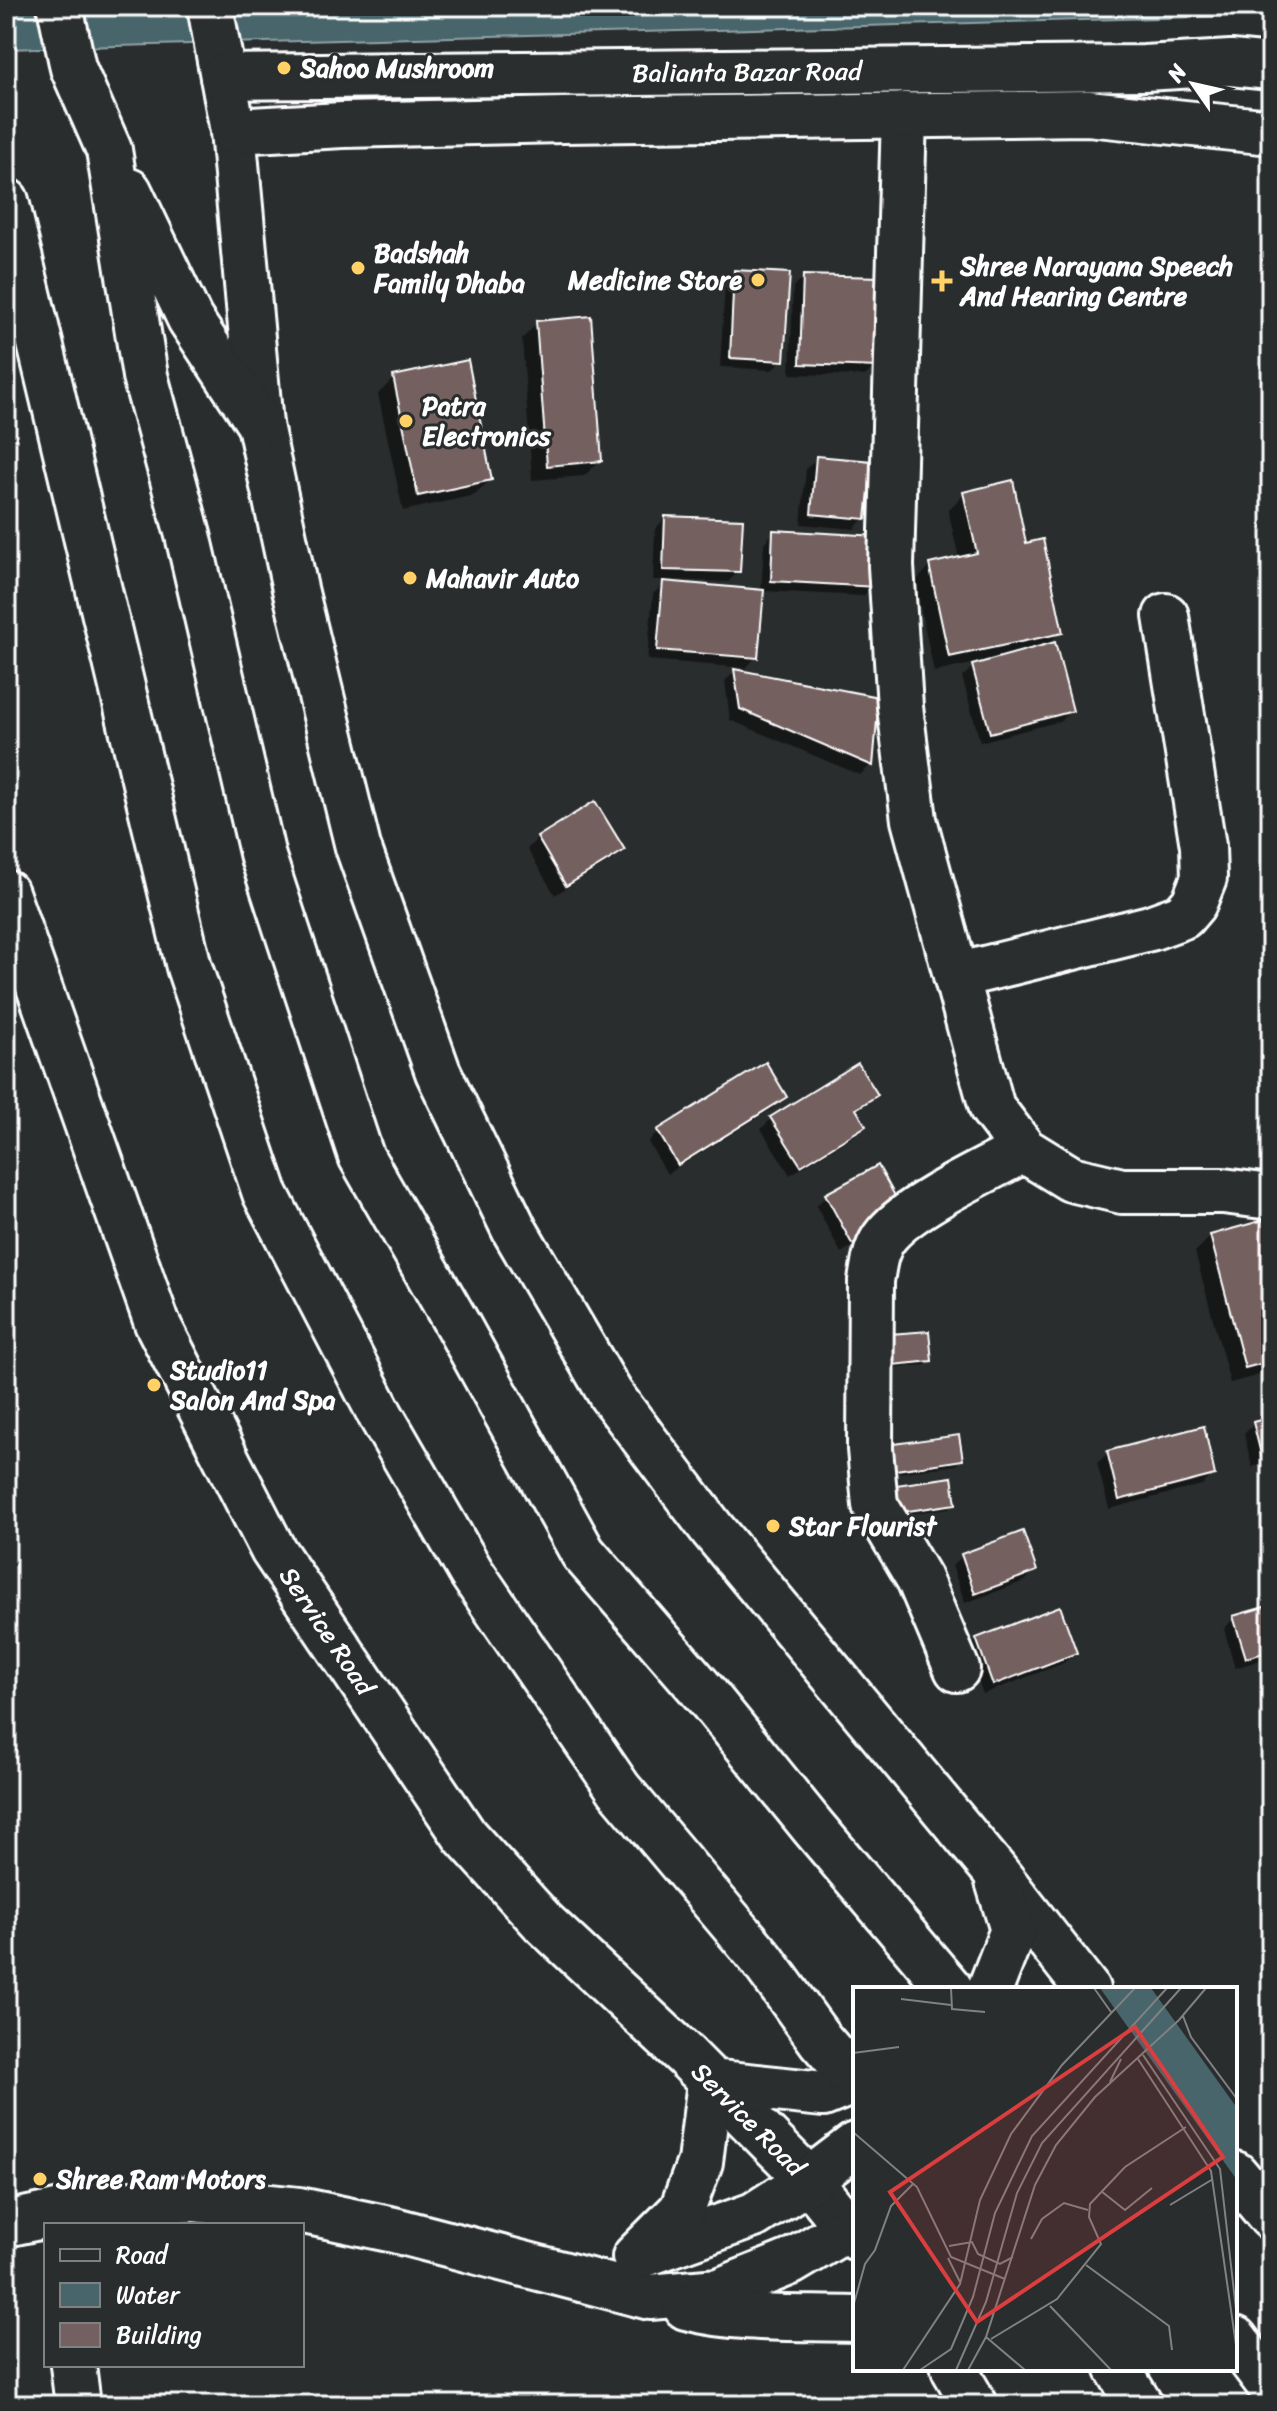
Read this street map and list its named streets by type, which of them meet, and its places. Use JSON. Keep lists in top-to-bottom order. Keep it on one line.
{"streets":{"main road":["Balianta Bazar Road","Service Road"]},"places":{"other":["Sahoo Mushroom","Badshah Family Dhaba","Medicine Store","Patra Electronics","Mahavir Auto","Studio11 Salon And Spa","Star Flourist","Shree Ram Motors"],"health":["Shree Narayana Speech And Hearing Centre"]},"legend":["Road","Water","Building"],"north":"top left"}
